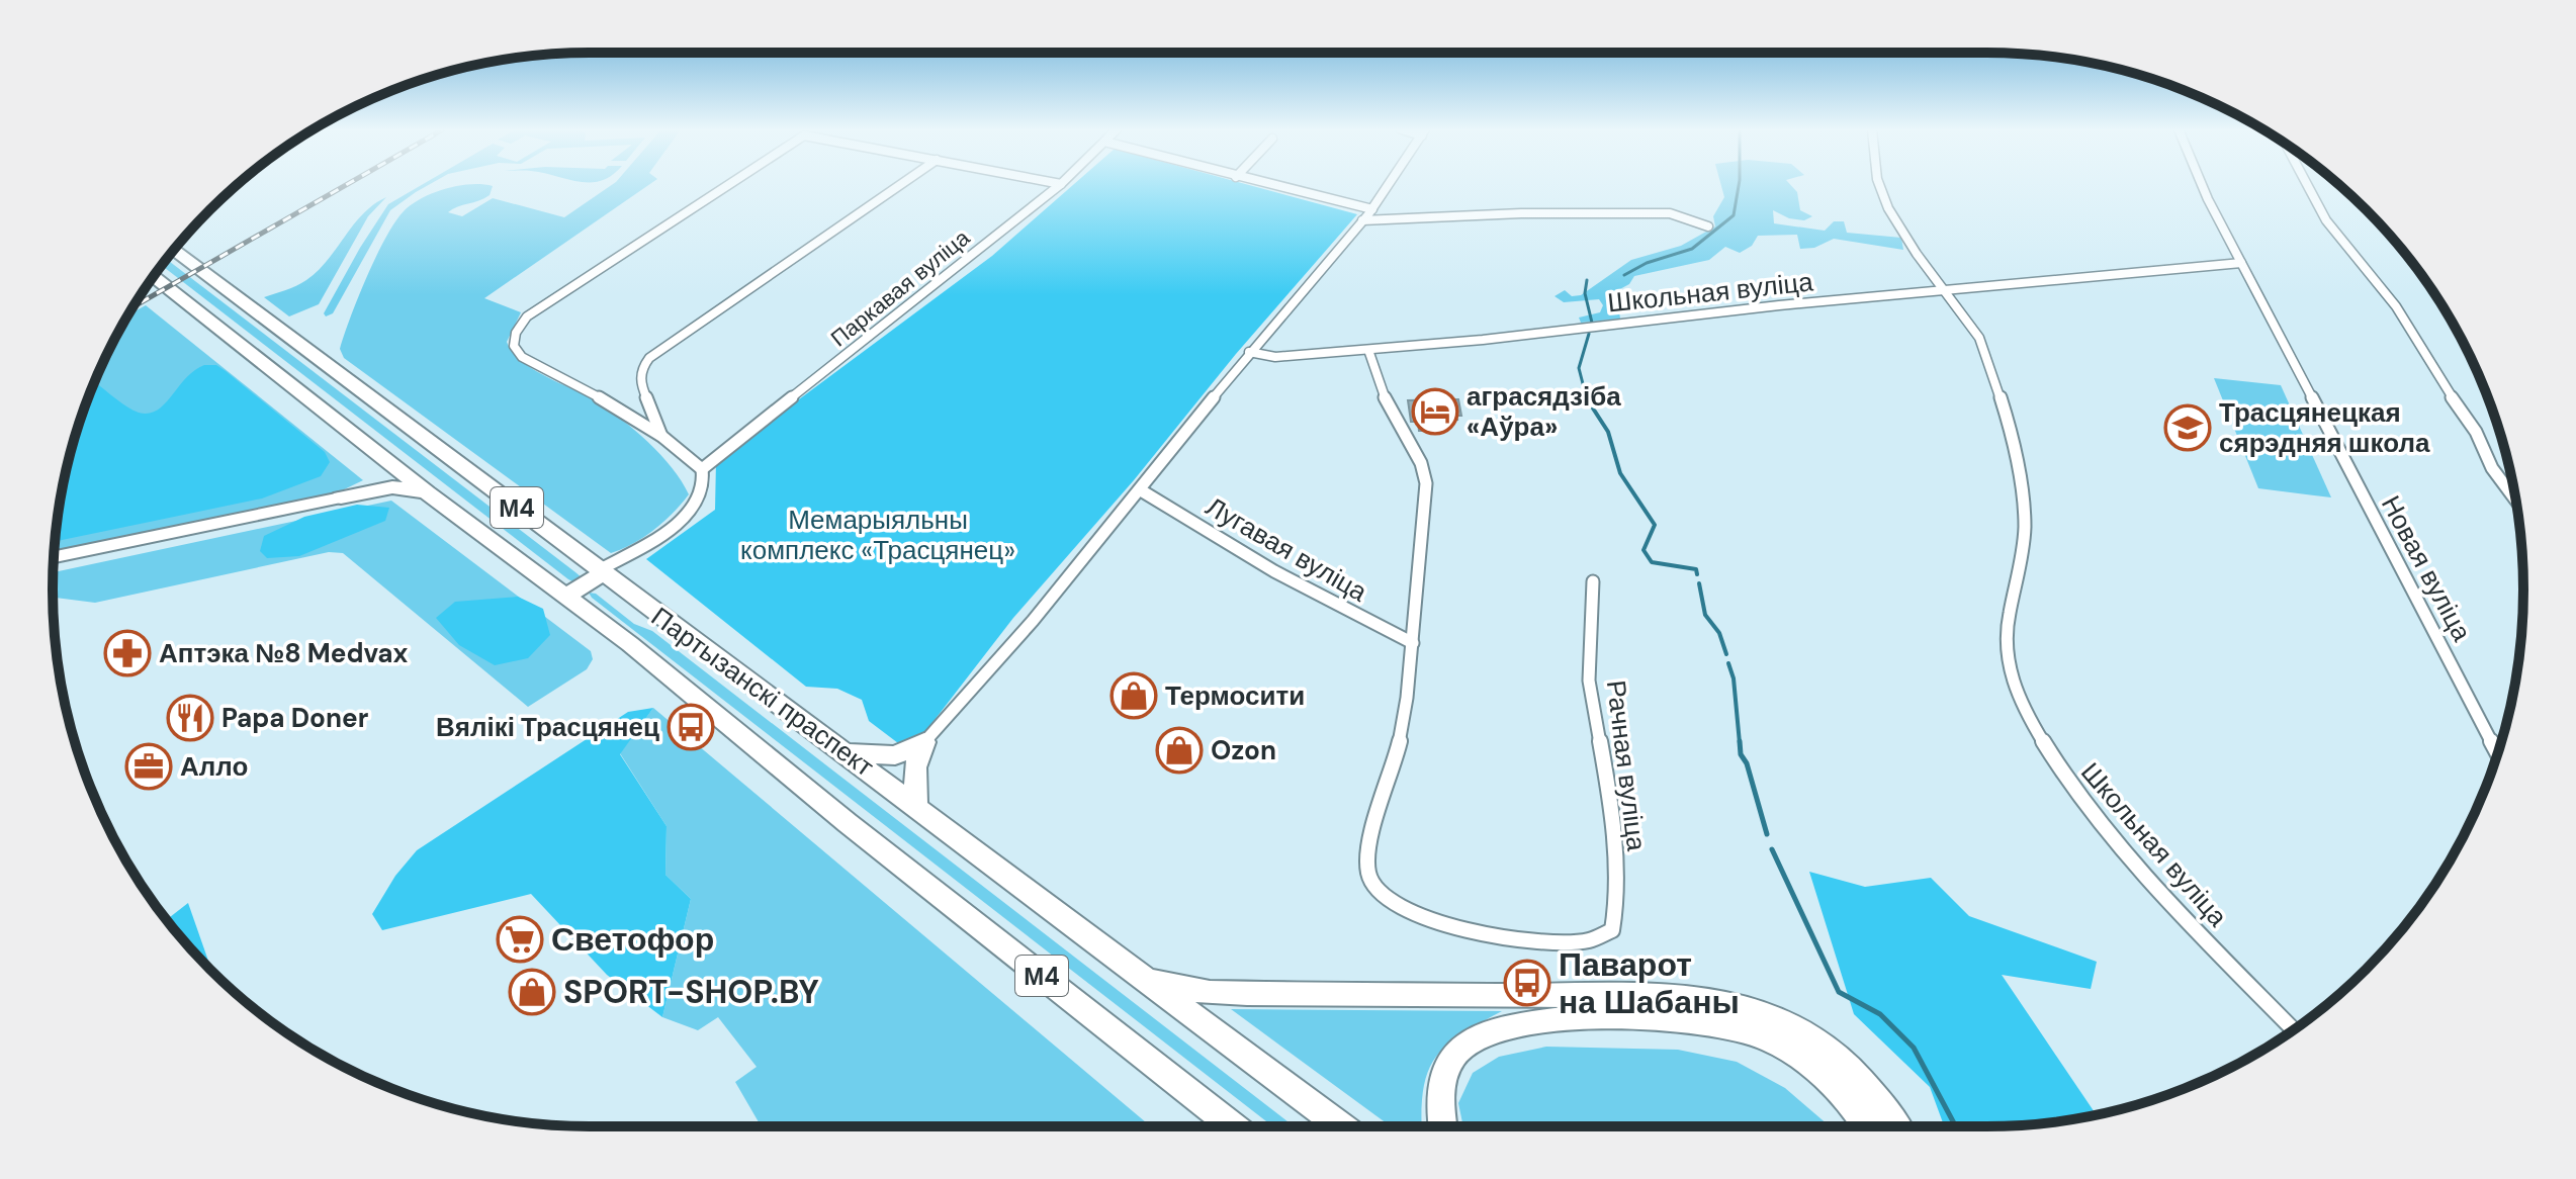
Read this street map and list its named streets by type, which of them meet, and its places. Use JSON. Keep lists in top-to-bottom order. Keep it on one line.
{"streets":{"highway":["М4","Партызанскі праспект"],"street":["Паркавая вуліца","Школьная вуліца","Лугавая вуліца","Новая вуліца","Рачная вуліца"]},"crossings":[["Лугавая вуліца","Рачная вуліца"]],"parks":["Мемарыяльны комплекс «Трасцянец»"],"places":{"hotel":["аграсядзіба «Аўра»"],"school or university":["Трасцянецкая сярэдняя школа"],"pharmacy":["Аптэка №8 Medvax"],"shop":["Термосити","Ozon","SPORT-SHOP.BY"],"restaurant":["Papa Doner"],"bus stop":["Вялікі Трасцянец","Паварот на Шабаны"],"office":["Алло"],"supermarket":["Светофор"]}}
